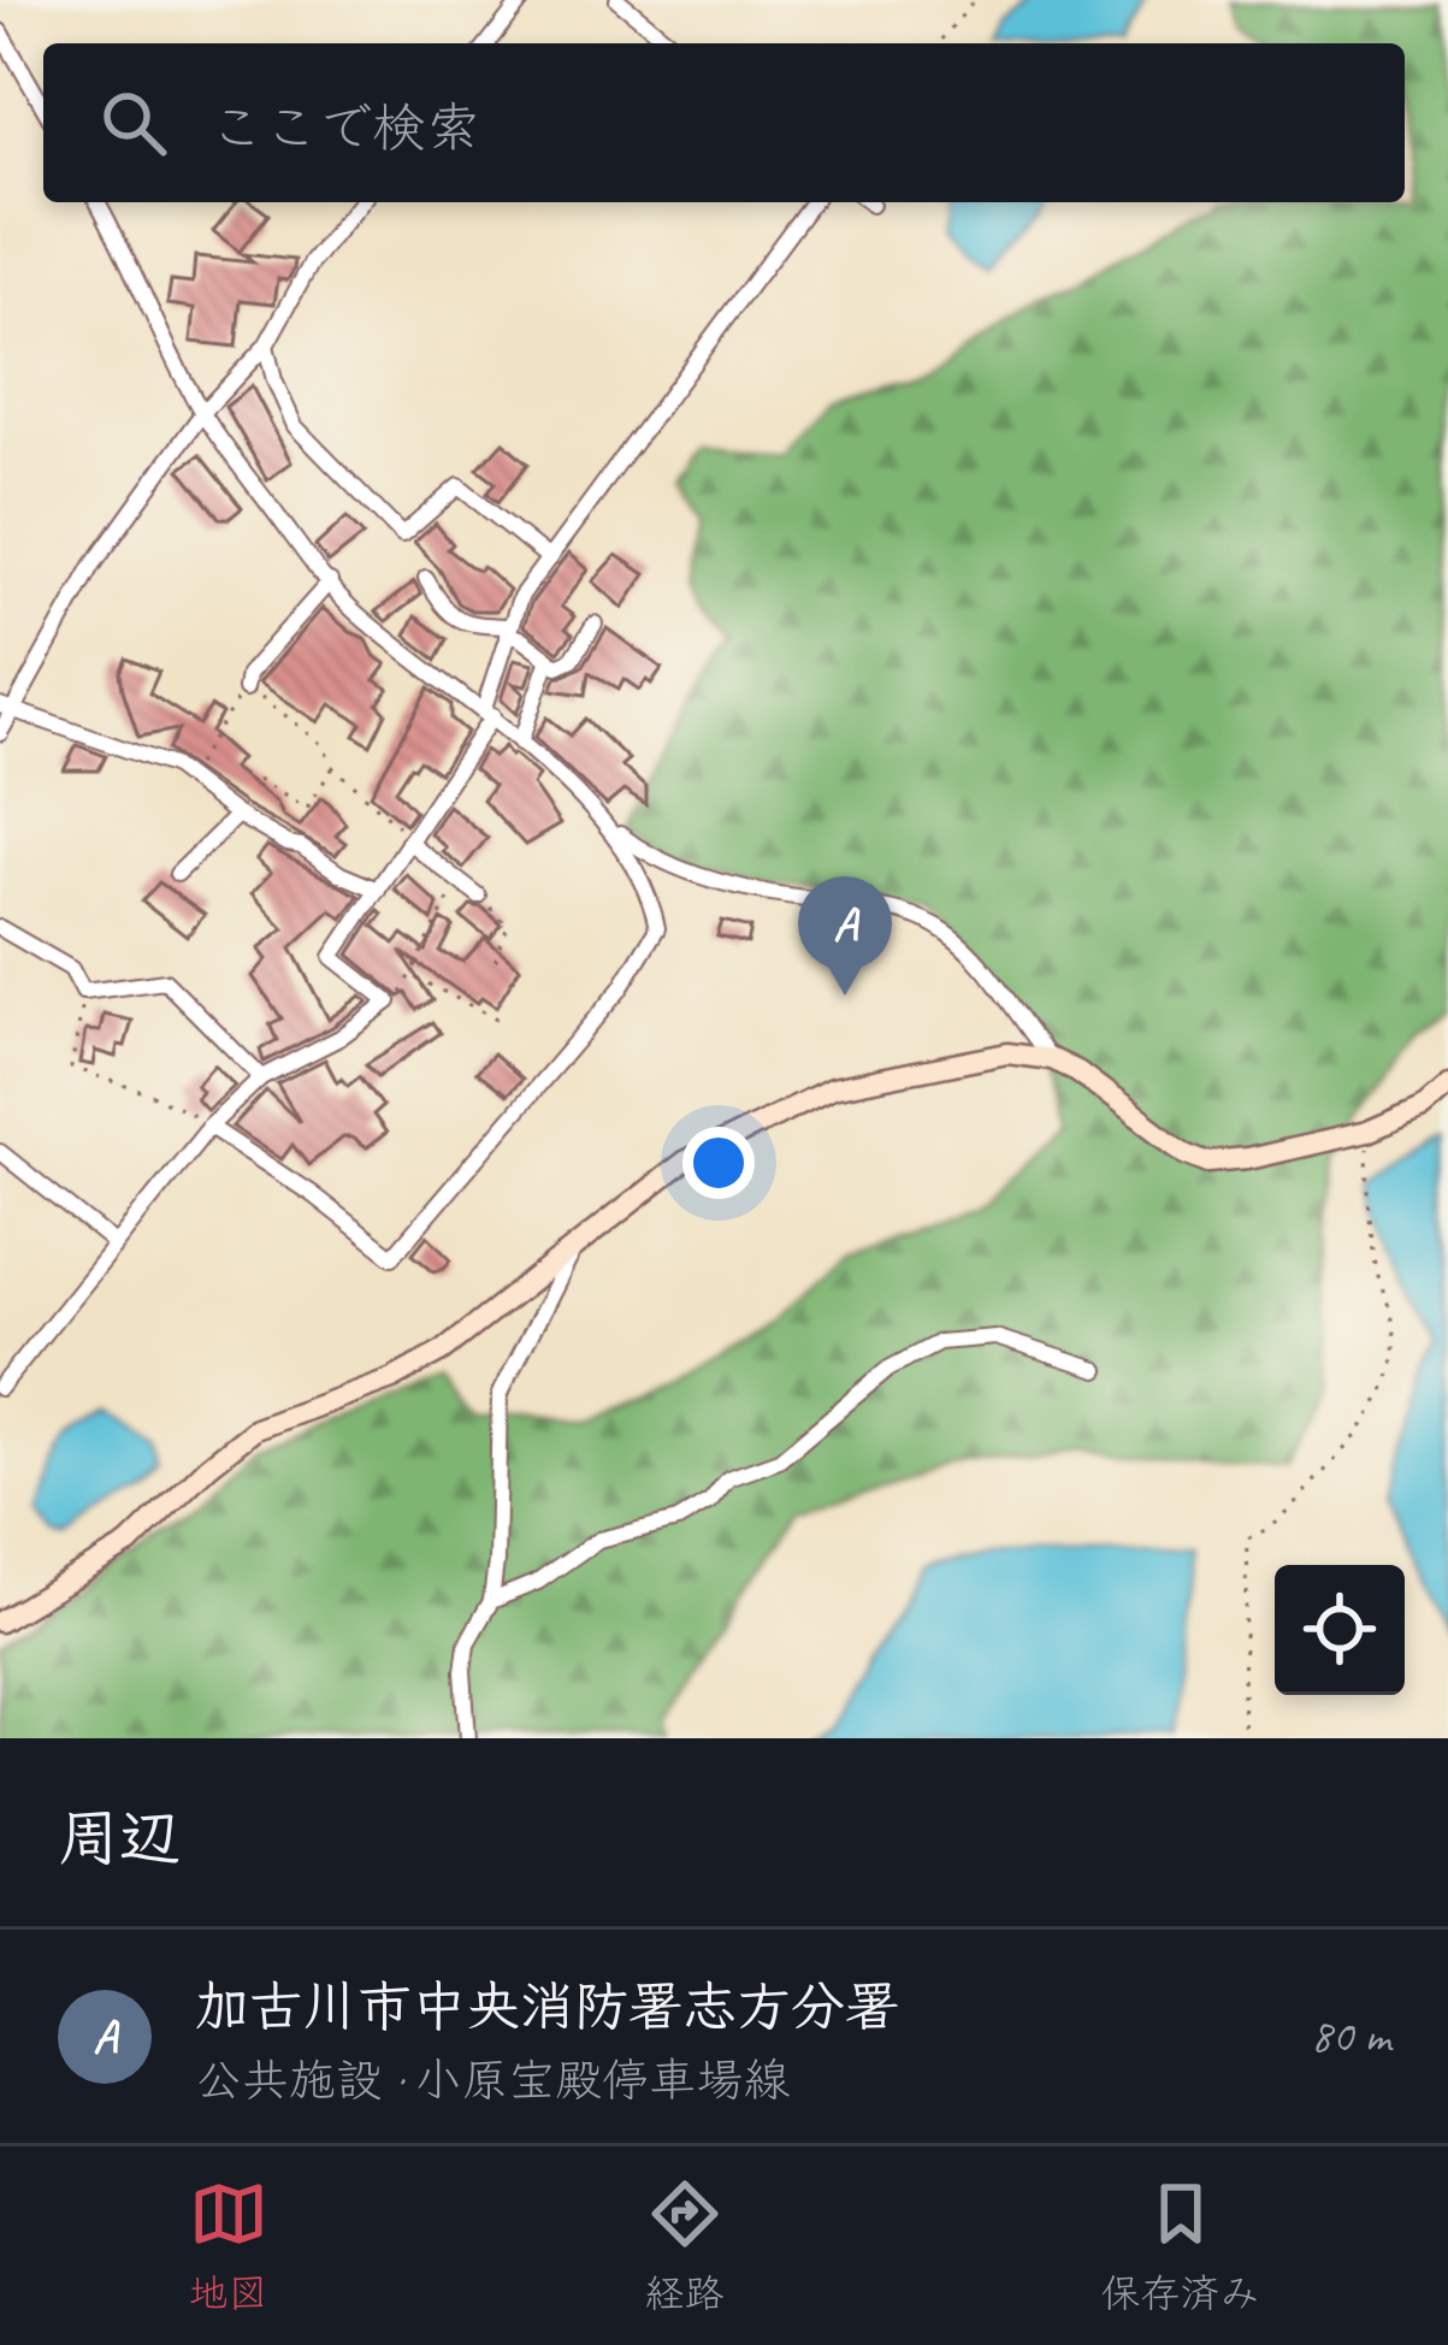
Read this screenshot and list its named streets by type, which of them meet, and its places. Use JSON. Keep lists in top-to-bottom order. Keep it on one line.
{"page":{"search":"ここで検索","pins":"A","heading":"周辺","list":[{"mark":"A","name":"加古川市中央消防署志方分署","note":"公共施設 · 小原宝殿停車場線","value":"80 m"}],"nav":["地図","経路","保存済み"]}}
